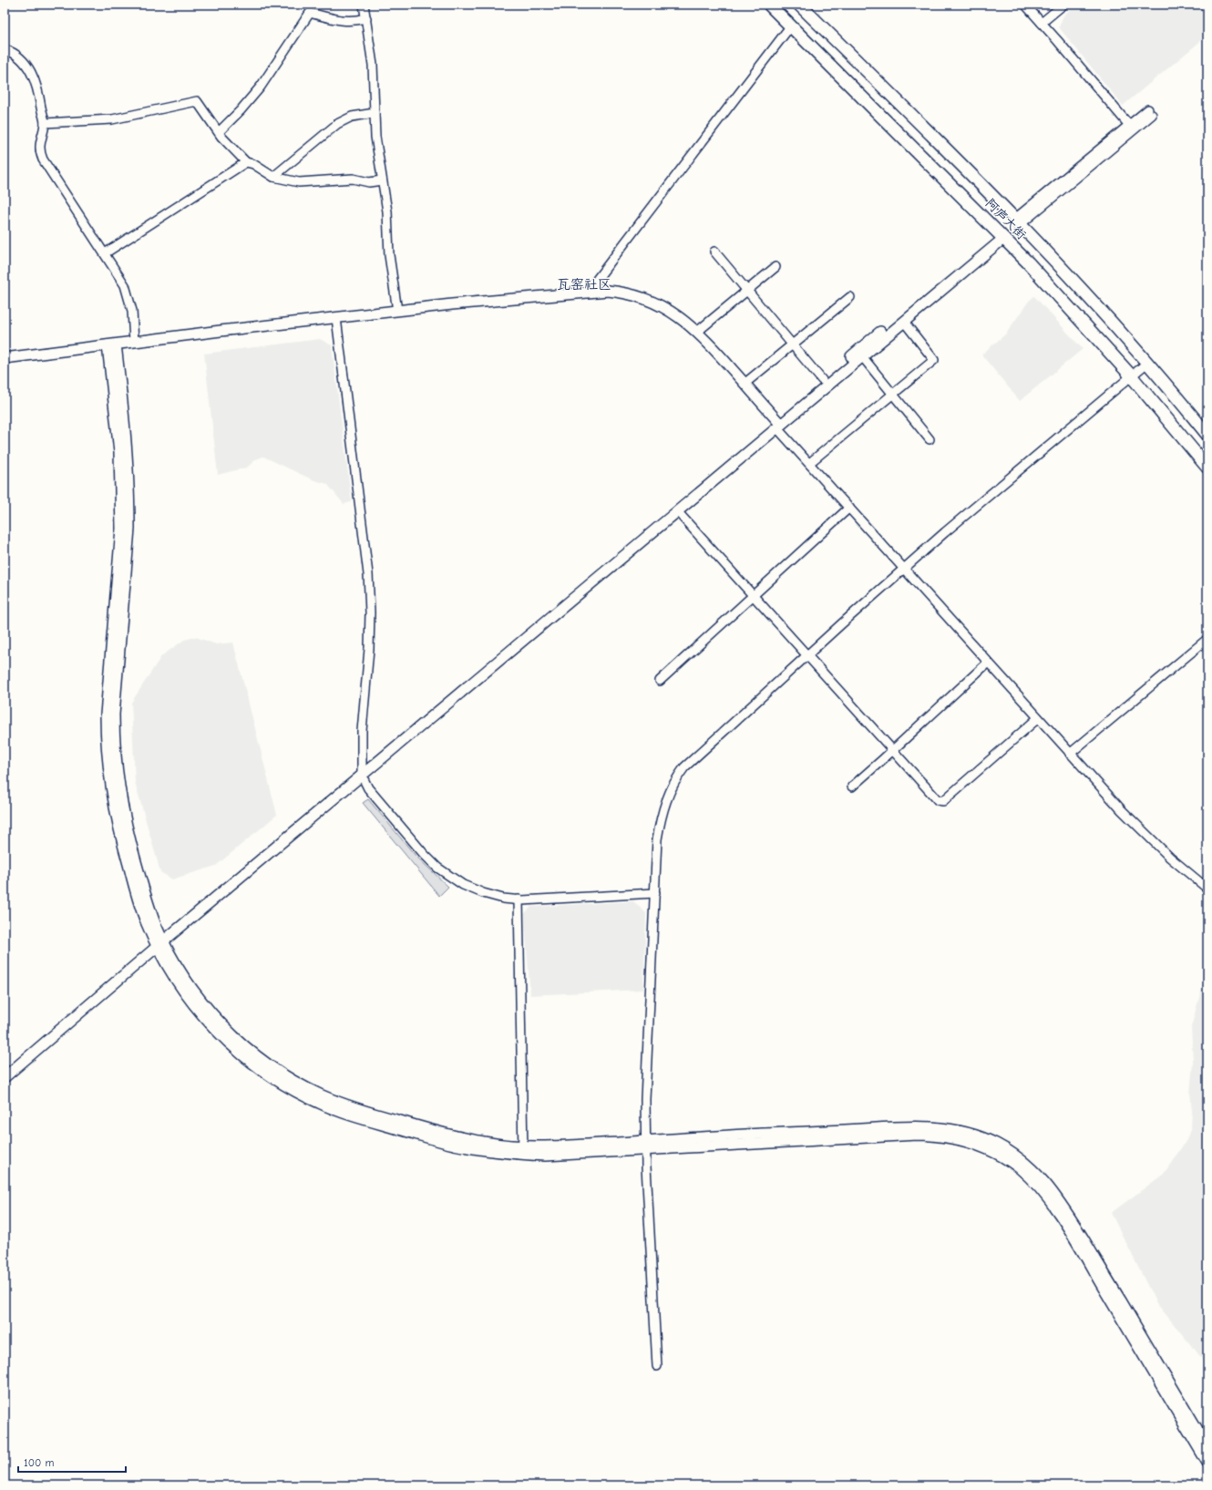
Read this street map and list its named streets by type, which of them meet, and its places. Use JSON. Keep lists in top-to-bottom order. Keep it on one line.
{"streets":{"highway":["阿庐大街"]},"districts":["瓦窑社区"],"scale_bar":"100 m"}
